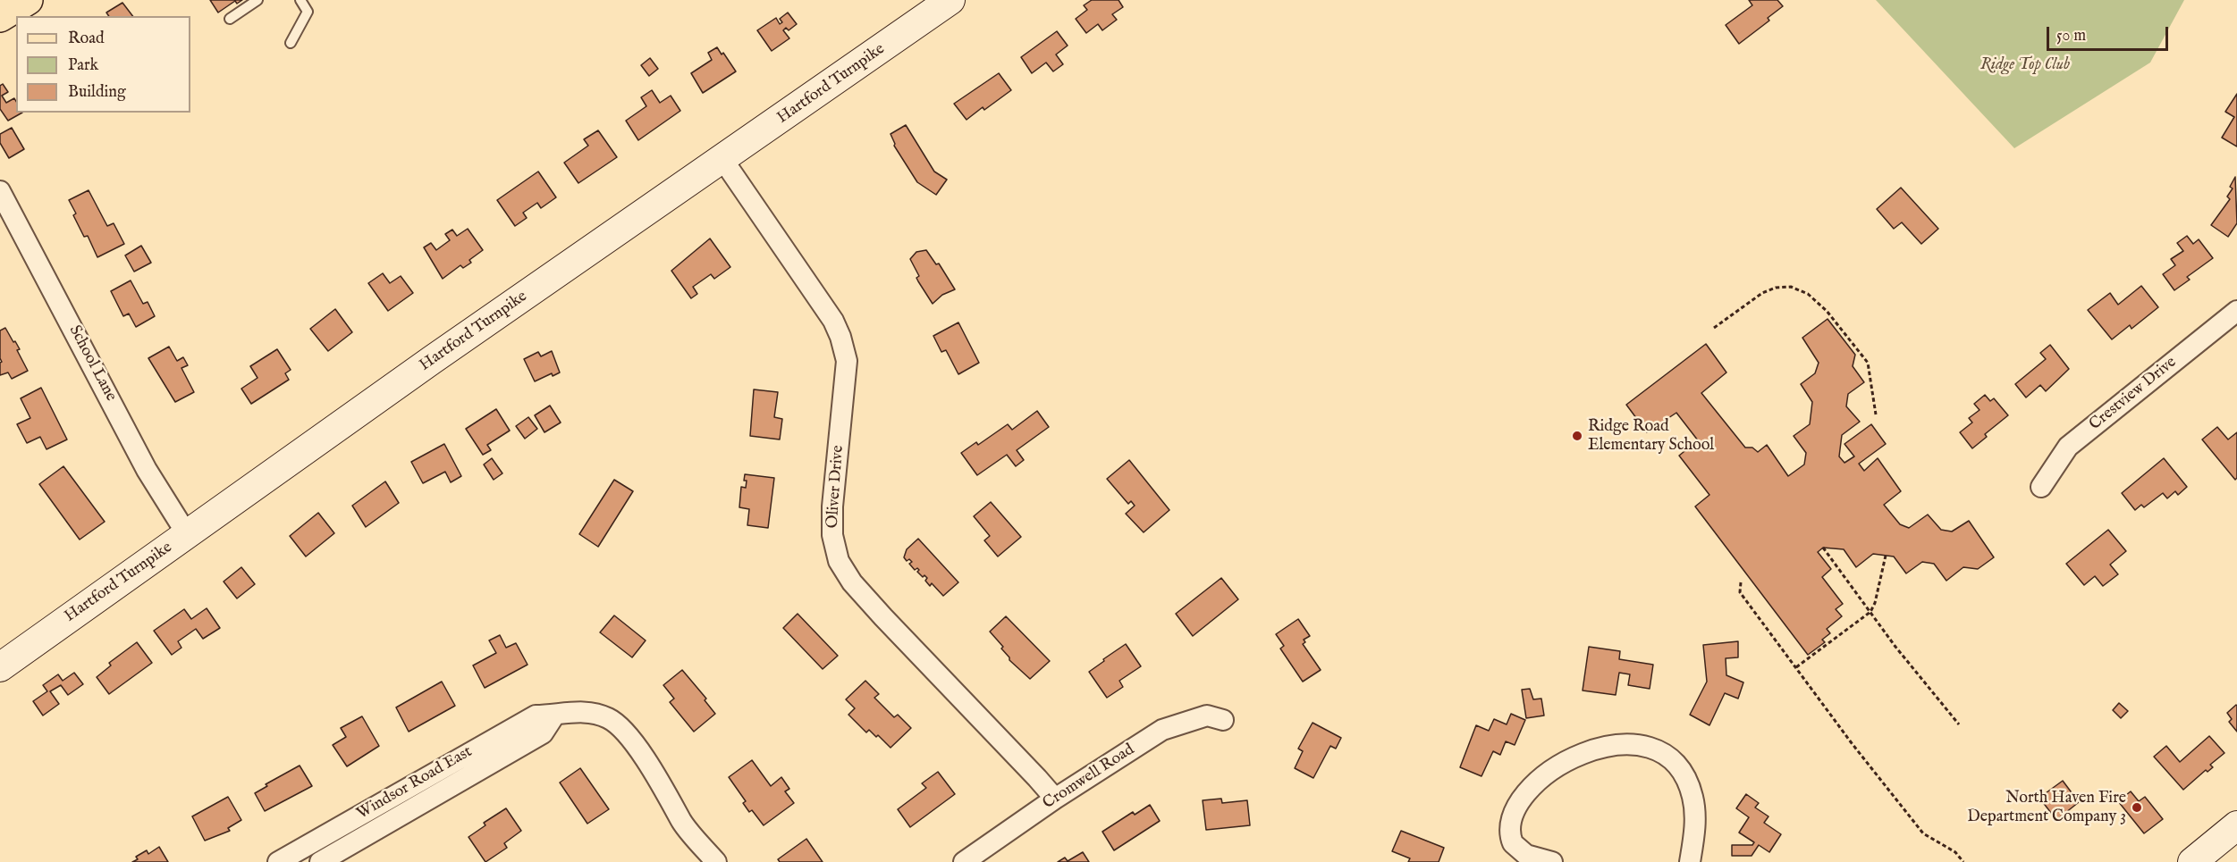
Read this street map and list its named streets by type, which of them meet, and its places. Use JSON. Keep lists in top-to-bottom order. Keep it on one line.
{"streets":{"main road":["Hartford Turnpike"],"street":["School Lane","Crestview Drive","Oliver Drive","Cromwell Road","Windsor Road East"]},"crossings":[["Hartford Turnpike","School Lane"],["Hartford Turnpike","Oliver Drive"],["Oliver Drive","Cromwell Road"]],"parks":["Ridge Top Club"],"places":["Ridge Road Elementary School","North Haven Fire Department Company 3"],"legend":["Road","Park","Building"],"scale_bar":"50 m"}
